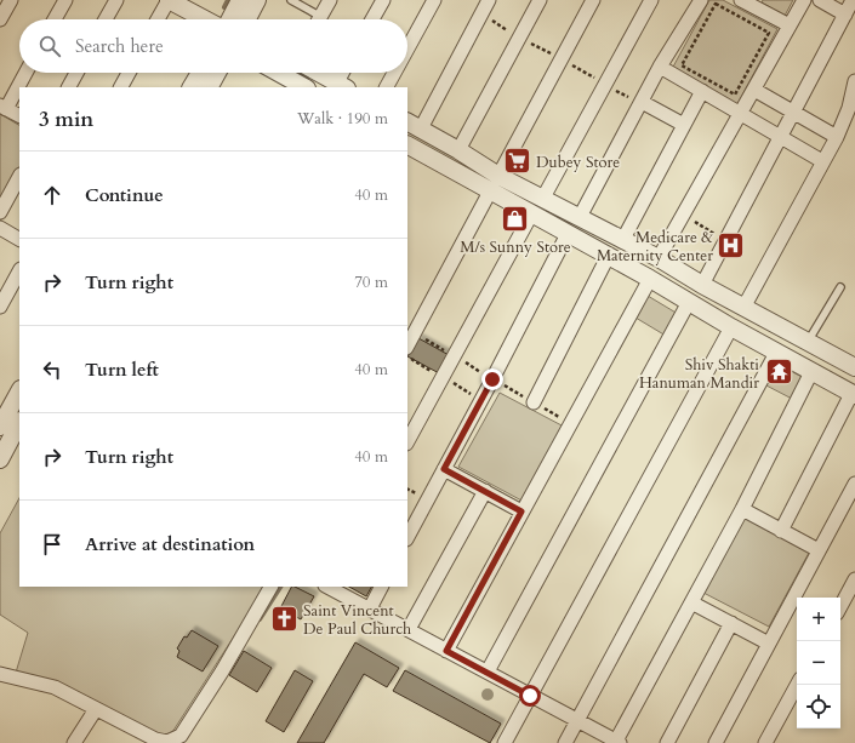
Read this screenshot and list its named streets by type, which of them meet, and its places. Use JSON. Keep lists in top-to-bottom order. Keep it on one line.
{"places":{"supermarket":["Dubey Store"],"shop":["M/s Sunny Store"],"hospital":["Medicare & Maternity Center"],"temple":["Shiv Shakti Hanuman Mandir"],"church":["Saint Vincent De Paul Church"]},"page":{"search":"Search here","heading":["3 min","Walk · 190 m"],"list":[["Continue","40 m"],["Turn right","70 m"],["Turn left","40 m"],["Turn right","40 m"],"Arrive at destination"],"map_buttons":["+","−"]}}
